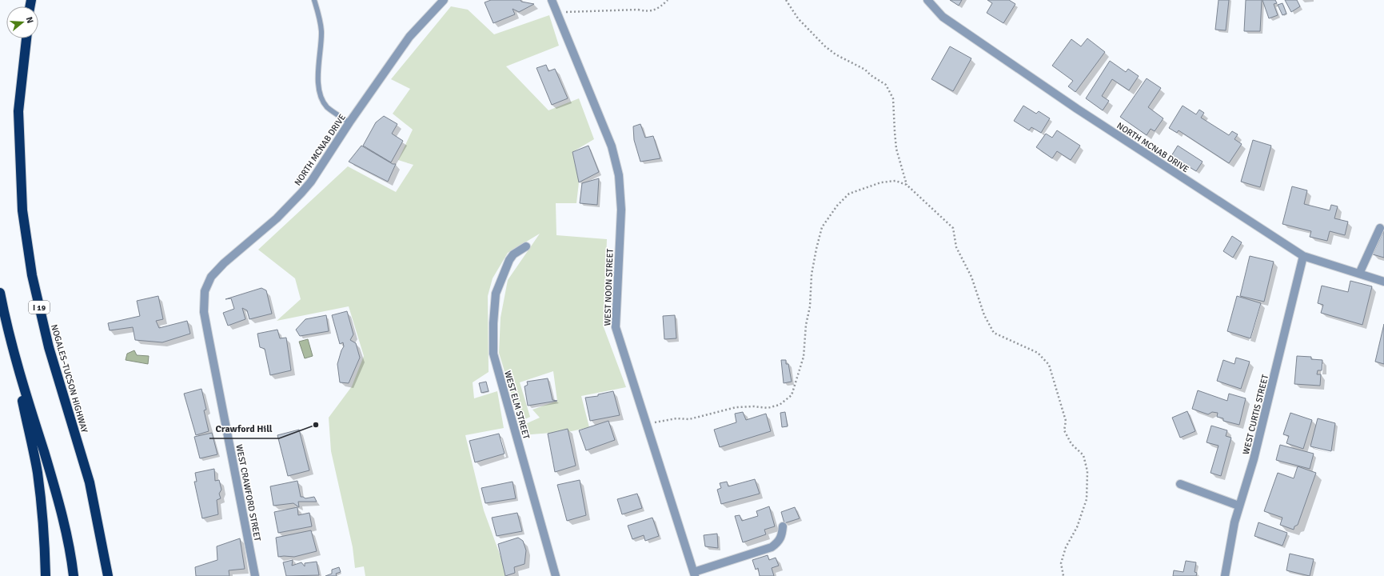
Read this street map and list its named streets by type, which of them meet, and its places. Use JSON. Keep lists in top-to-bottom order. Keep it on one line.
{"streets":{"highway":["I 19","NOGALES–TUCSON HIGHWAY"],"street":["NORTH MCNAB DRIVE","WEST NOON STREET","WEST ELM STREET","WEST CURTIS STREET","WEST CRAWFORD STREET"]},"crossings":[["NORTH MCNAB DRIVE","WEST CURTIS STREET"],["NORTH MCNAB DRIVE","WEST CRAWFORD STREET"]],"places":["Crawford Hill"],"north":"right"}
